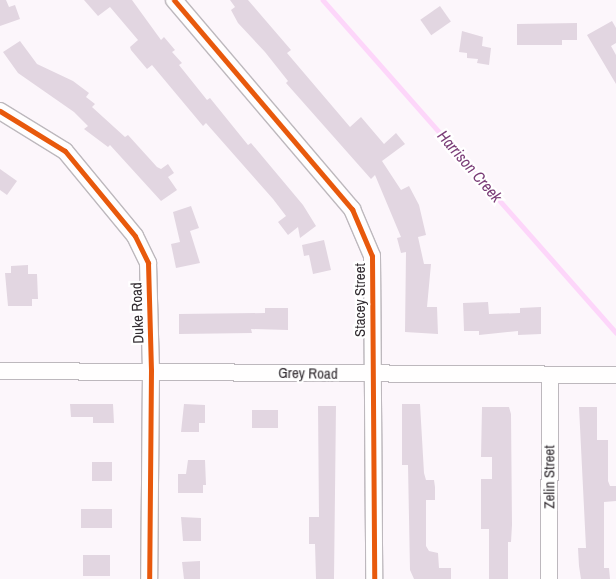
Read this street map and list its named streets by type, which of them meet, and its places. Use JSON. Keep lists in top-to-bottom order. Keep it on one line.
{"streets":{"street":["Stacey Street","Duke Road","Grey Road","Zelin Street"]},"crossings":[["Stacey Street","Grey Road"],["Duke Road","Grey Road"],["Grey Road","Zelin Street"]],"water":["Harrison Creek"]}
